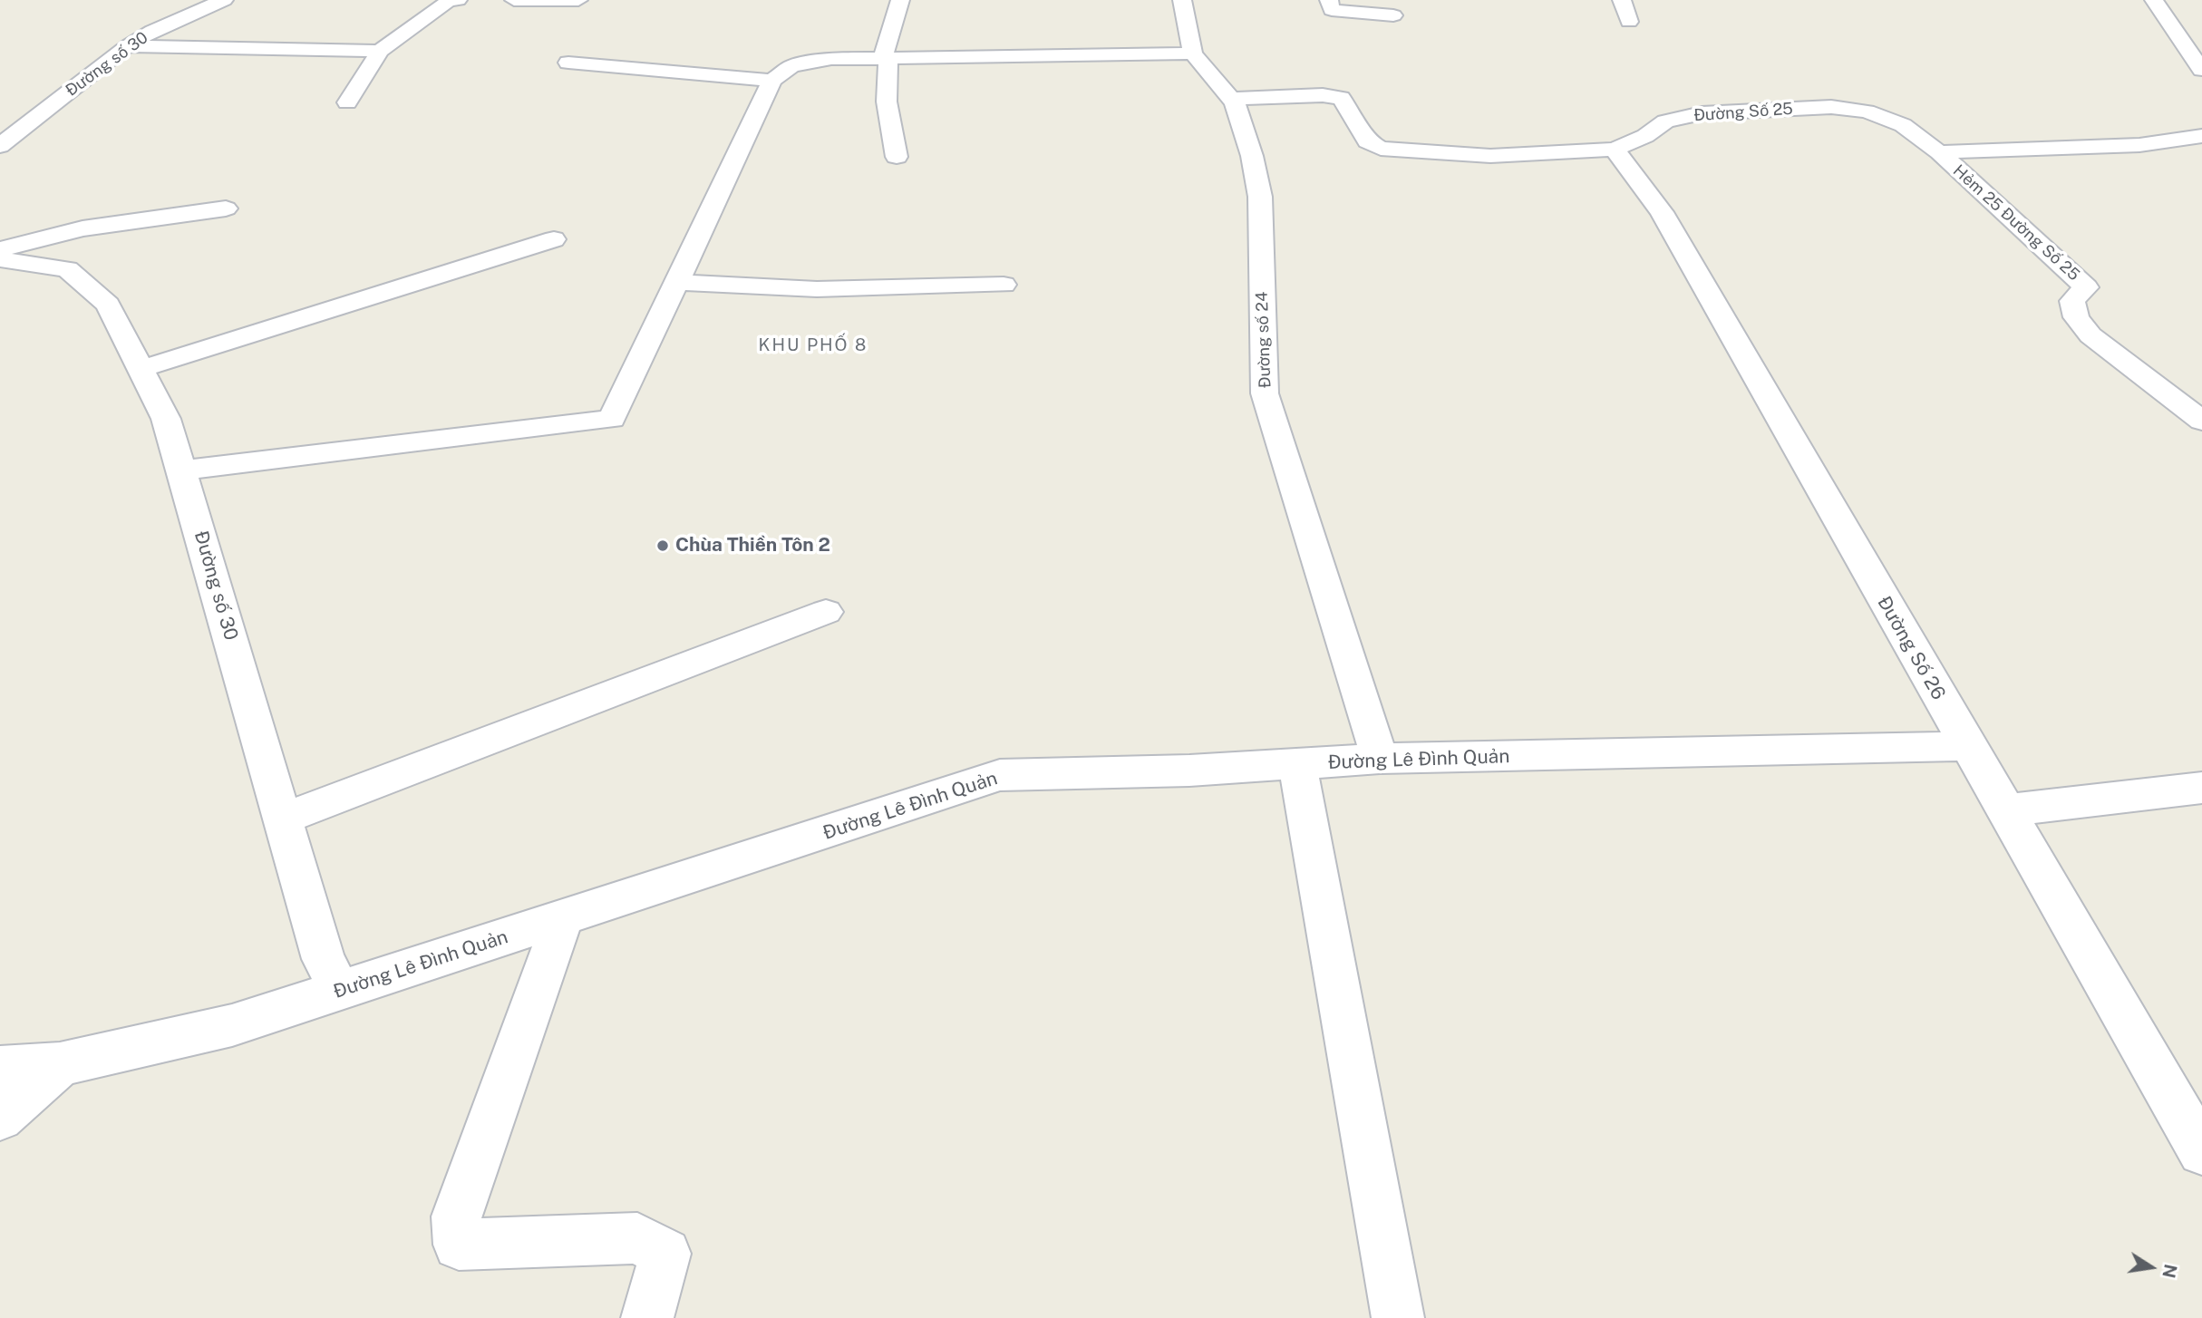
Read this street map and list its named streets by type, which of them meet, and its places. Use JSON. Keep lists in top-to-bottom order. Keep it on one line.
{"streets":{"street":["Đường số 30","Đường Số 25","Hẻm 25 Đường Số 25","Đường số 24","Đường Số 26","Đường Lê Đình Quản"]},"crossings":[["Đường số 30","Đường Lê Đình Quản"],["Đường Số 25","Hẻm 25 Đường Số 25"],["Đường Số 25","Đường số 24"],["Đường Số 25","Đường Số 26"],["Đường số 24","Đường Lê Đình Quản"],["Đường Số 26","Đường Lê Đình Quản"]],"districts":["KHU PHỐ 8"],"places":["Chùa Thiền Tôn 2"],"north":"right"}
